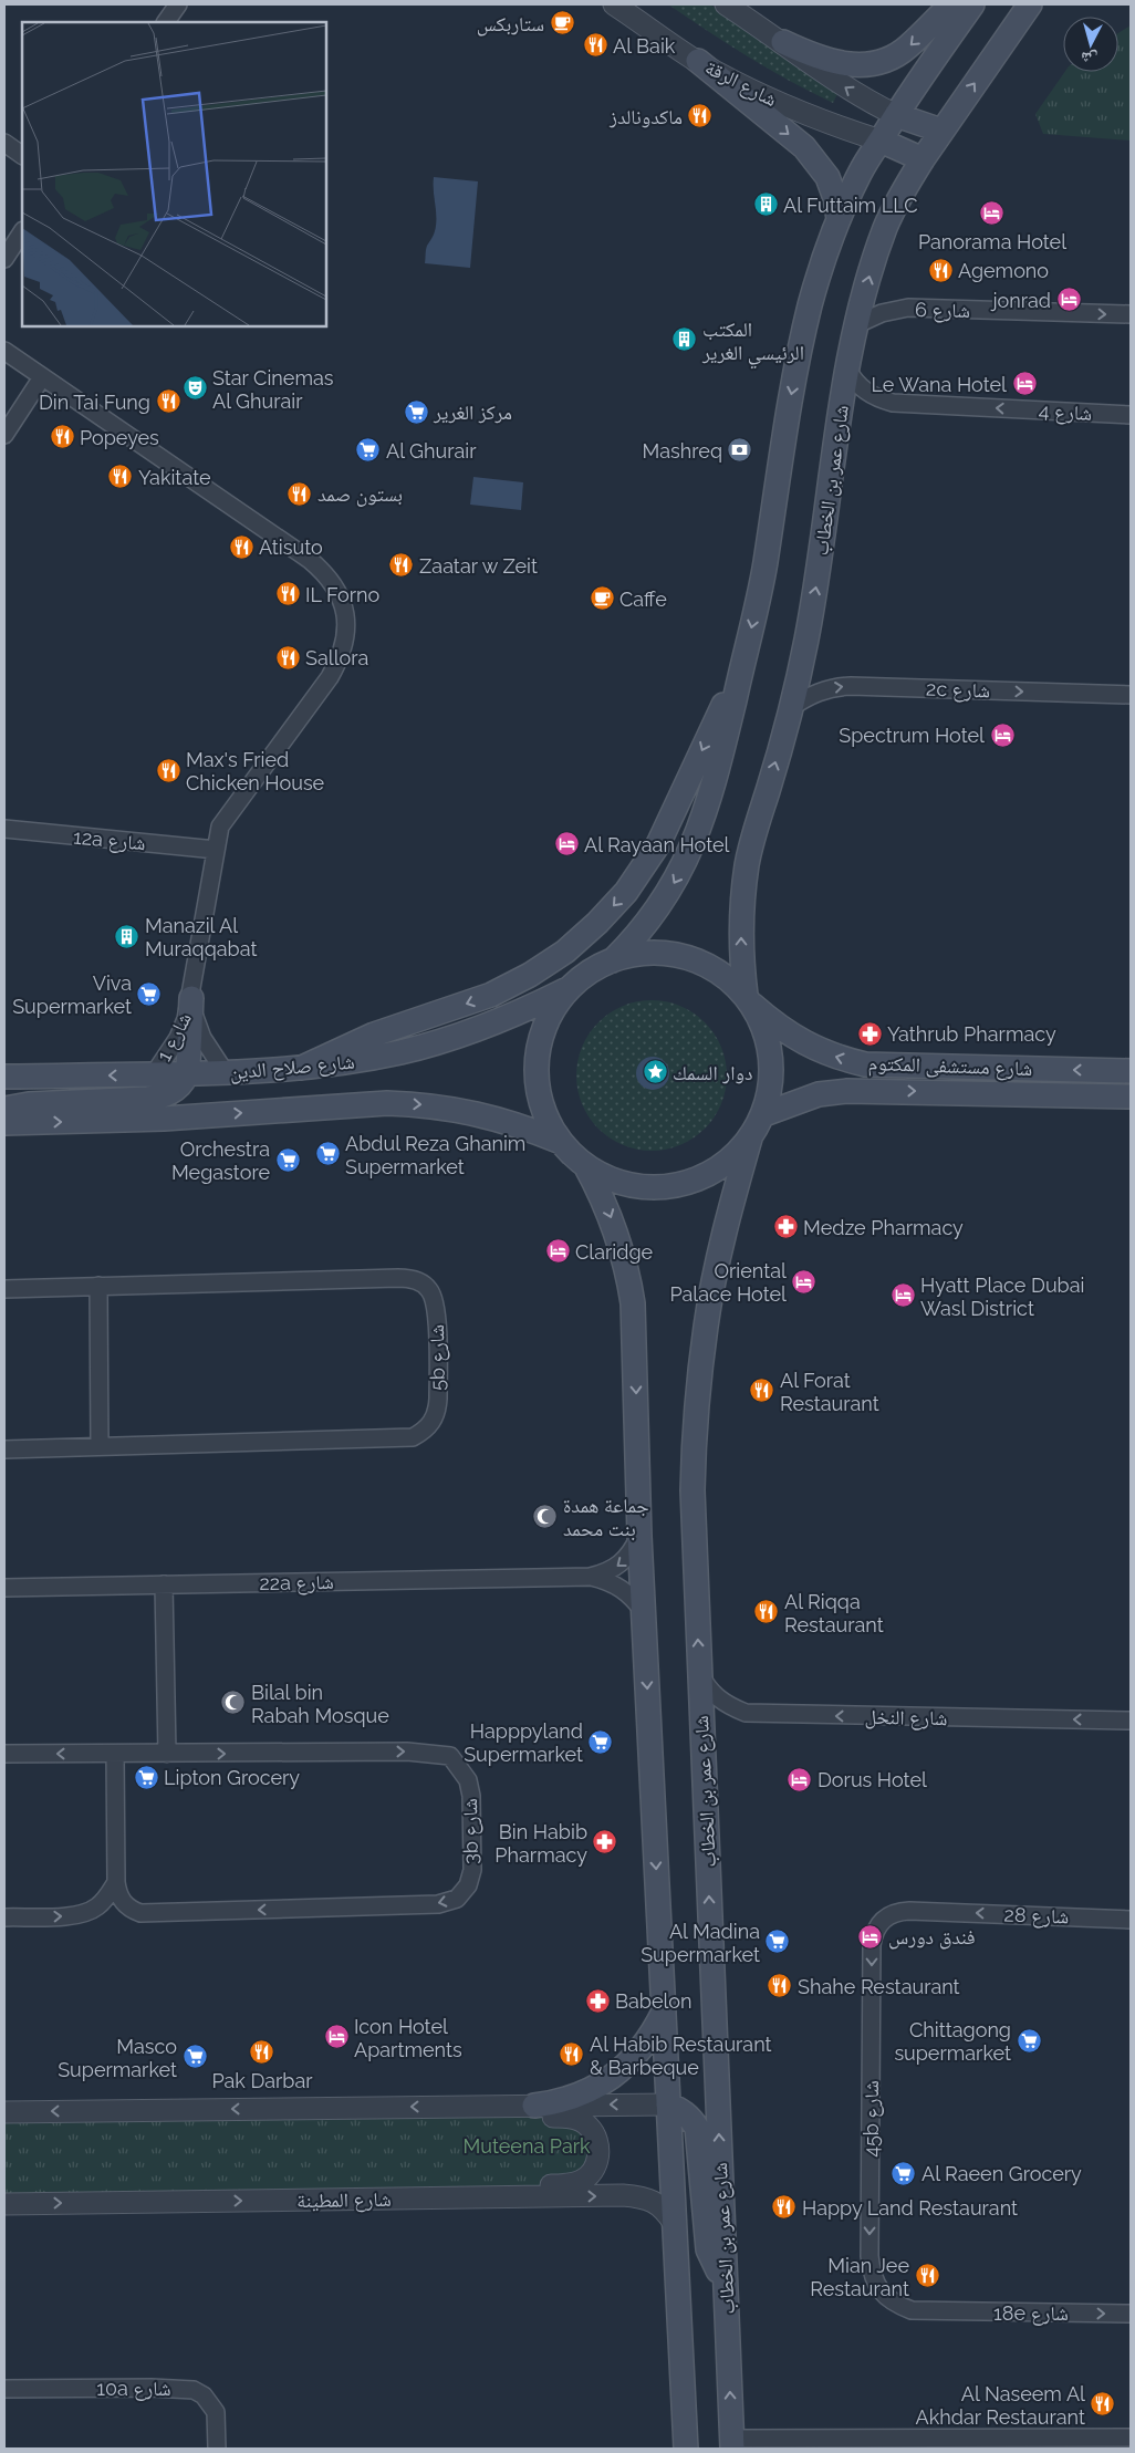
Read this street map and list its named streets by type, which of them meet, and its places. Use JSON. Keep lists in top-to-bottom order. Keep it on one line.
{"streets":{"main road":["شارع عمر بن الخطاب","شارع مستشفى المكتوم","شارع صلاح الدين"],"street":["شارع الرقة","شارع 6","شارع 4","2c شارع","12a شارع","شارع 1","5b شارع","22a شارع","شارع النخل","3b شارع","شارع 28","45b شارع","شارع المطينة","18e شارع","10a شارع"]},"crossings":[["شارع 6","شارع عمر بن الخطاب"],["شارع 4","شارع عمر بن الخطاب"],["شارع عمر بن الخطاب","2c شارع"],["شارع عمر بن الخطاب","شارع مستشفى المكتوم"],["شارع عمر بن الخطاب","شارع النخل"],["12a شارع","شارع 1"],["شارع 1","شارع صلاح الدين"],["شارع 28","45b شارع"],["45b شارع","18e شارع"]],"one_way":["شارع 6","شارع 4","2c شارع","شارع النخل","شارع 28","45b شارع"],"parks":["Muteena Park"],"places":{"cafe":["ستاربكس","Caffe"],"restaurant":["Al Baik","ماكدونالدز","Agemono","Din Tai Fung","Popeyes","Yakitate","بستون صمد","Atisuto","Zaatar w Zeit","IL Forno","Sallora","Max's Fried Chicken House","Al Forat Restaurant","Al Riqqa Restaurant","Shahe Restaurant","Pak Darbar","Al Habib Restaurant & Barbeque","Happy Land Restaurant","Mian Jee Restaurant","Al Naseem Al Akhdar Restaurant"],"building":["Al Futtaim LLC","المكتب الرئيسي الغرير","Manazil Al Muraqqabat"],"hotel":["Panorama Hotel","jonrad","Le Wana Hotel","Spectrum Hotel","Al Rayaan Hotel","Claridge","Oriental Palace Hotel","Hyatt Place Dubai Wasl District","Dorus Hotel","فندق دورس","Icon Hotel Apartments"],"theatre":["Star Cinemas Al Ghurair"],"supermarket":["مركز الغرير","Al Ghurair","Viva Supermarket","Abdul Reza Ghanim Supermarket","Orchestra Megastore","Happpyland Supermarket","Lipton Grocery","Al Madina Supermarket","Chittagong supermarket","Masco Supermarket","Al Raeen Grocery"],"bank":["Mashreq"],"pharmacy":["Yathrub Pharmacy","Medze Pharmacy","Bin Habib Pharmacy","Babelon"],"place":["دوار السمك"],"mosque":["جماعة همدة بنت محمد","Bilal bin Rabah Mosque"]},"north":"bottom"}
